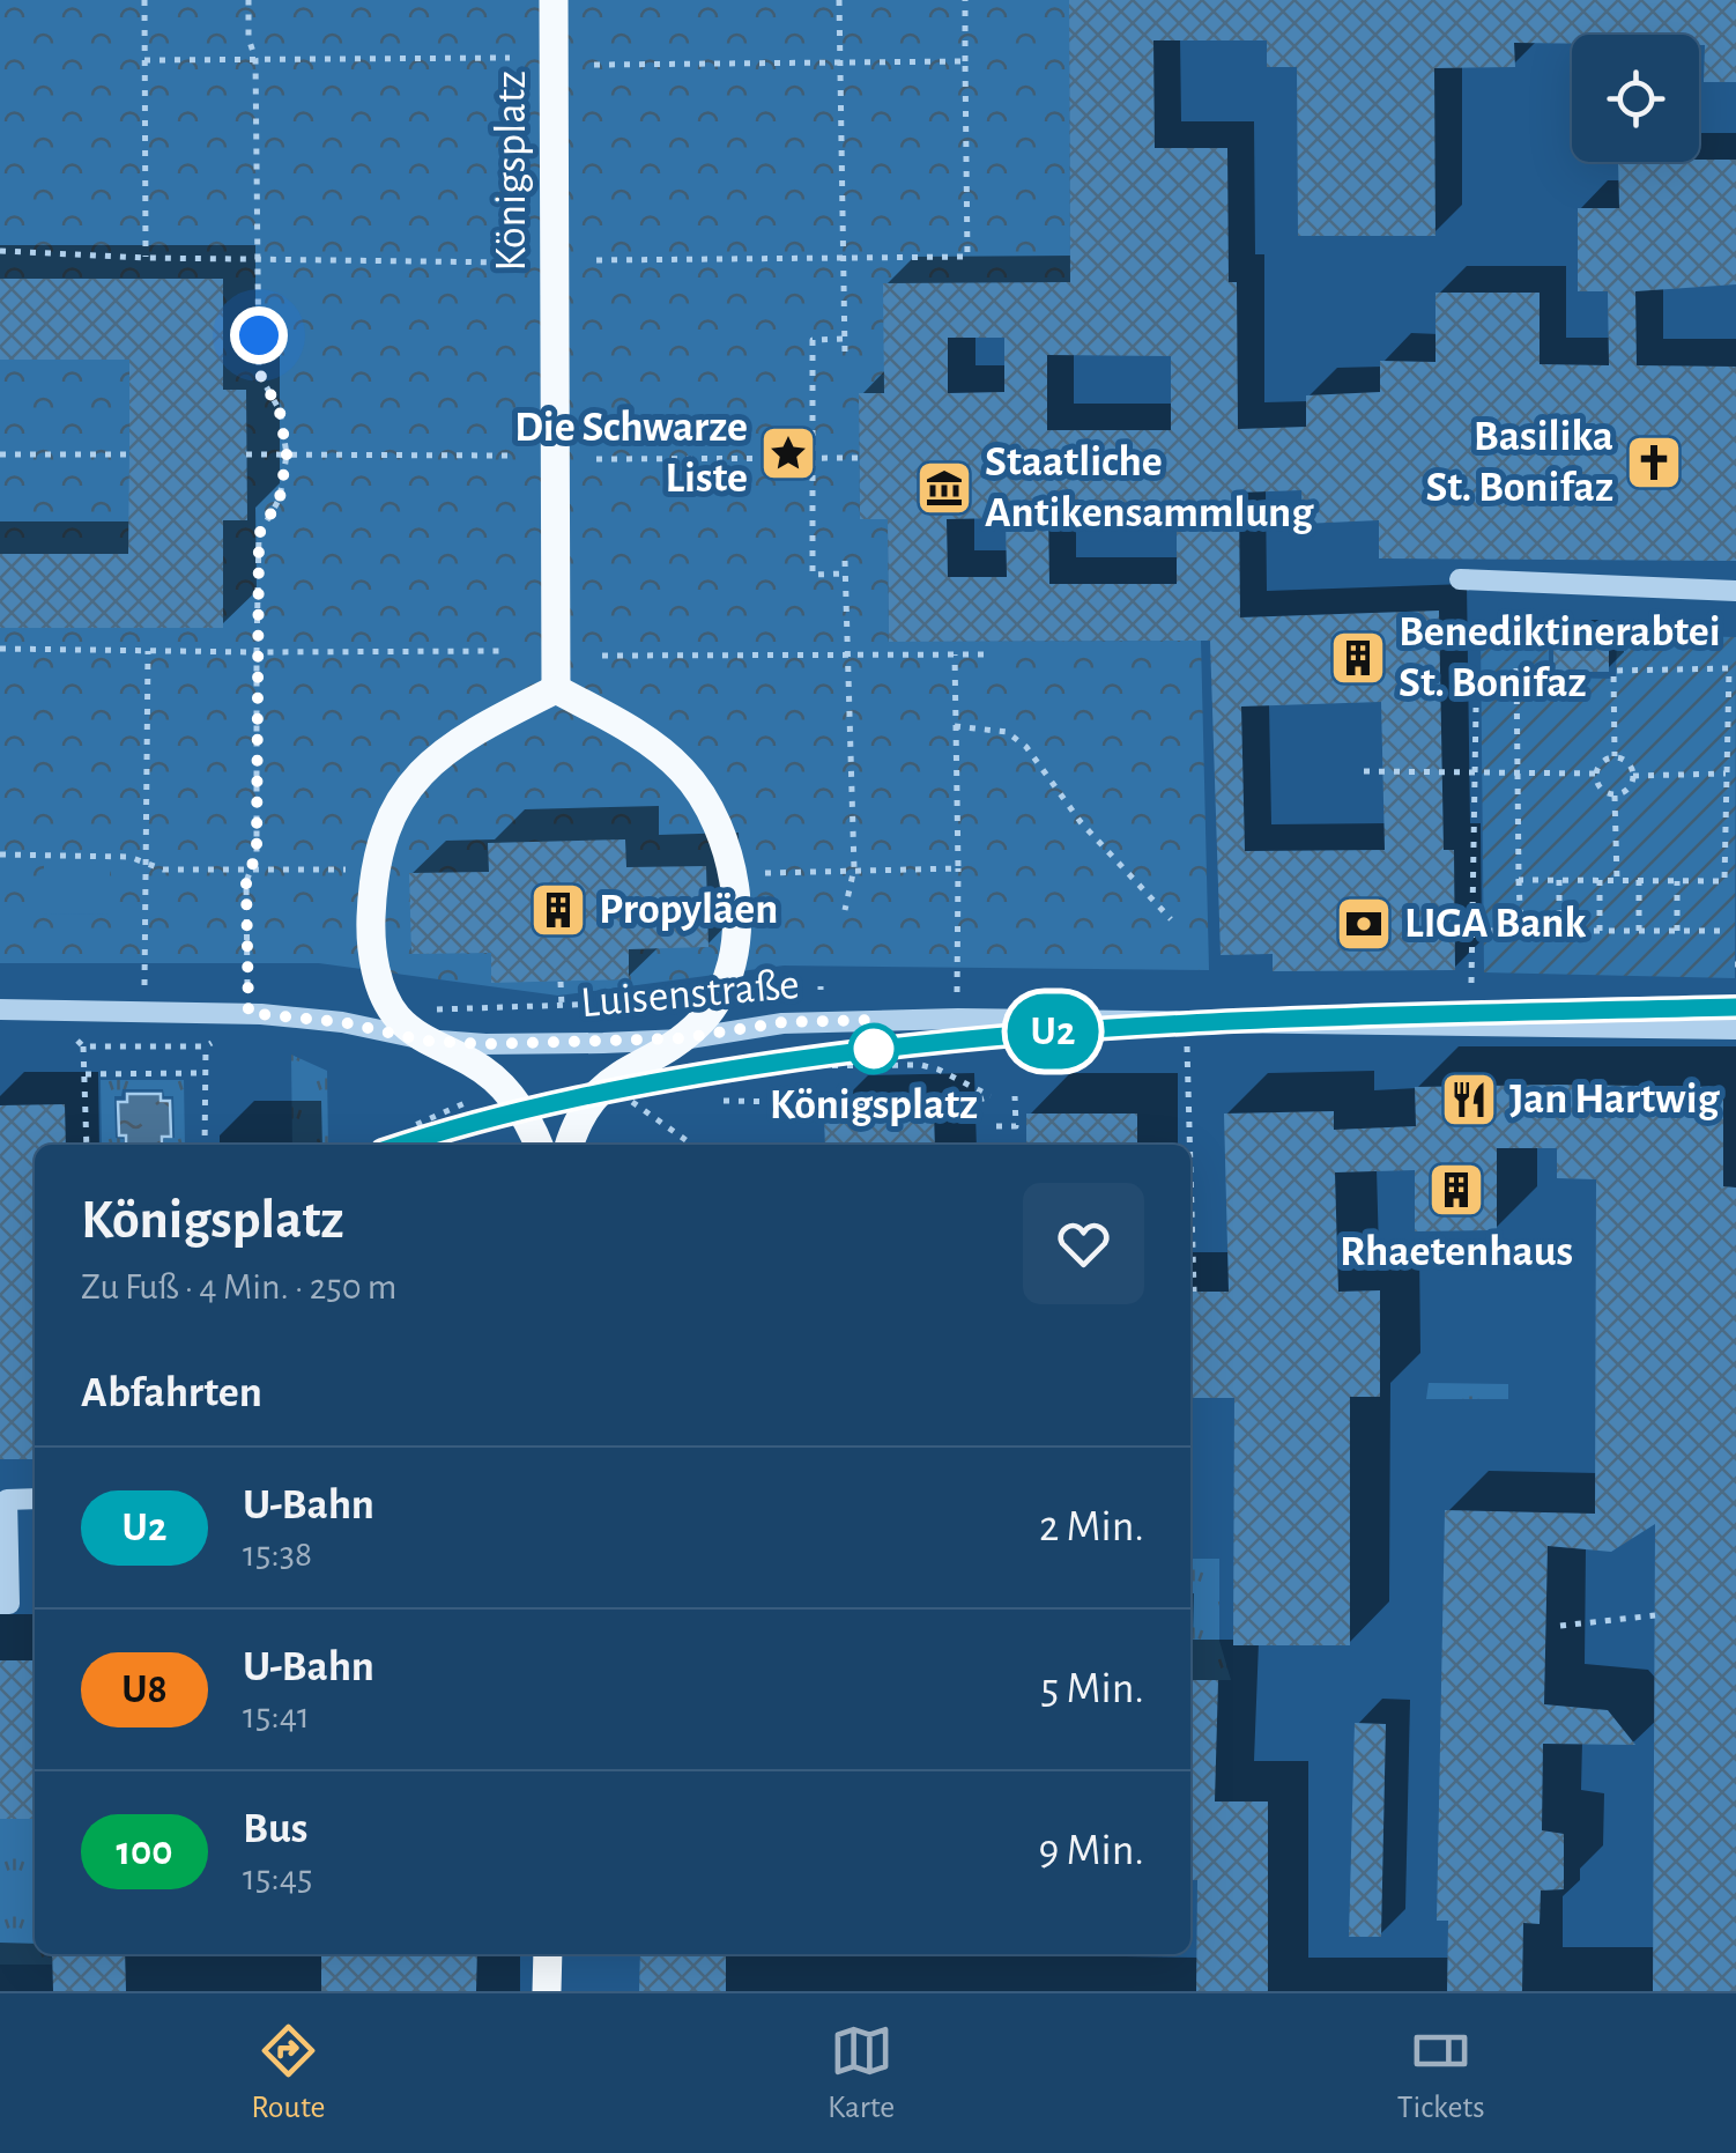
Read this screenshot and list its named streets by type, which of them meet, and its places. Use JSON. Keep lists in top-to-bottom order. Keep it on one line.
{"streets":{"main road":["Königsplatz"],"street":["Luisenstraße"]},"places":{"place":["Die Schwarze Liste"],"church":["Basilika St. Bonifaz"],"museum":["Staatliche Antikensammlung"],"building":["Benediktinerabtei St. Bonifaz","Propyläen","Rhaetenhaus"],"bank":["LIGA Bank"],"other":["Königsplatz"],"restaurant":["Jan Hartwig"]},"lines":["metro line U2"],"page":{"on_map":"U2","heading":[["Königsplatz","Zu Fuß · 4 Min. · 250 m"],"Abfahrten"],"list":[{"mark":"U2","name":"U-Bahn","note":"15:38","value":"2 Min."},{"mark":"U8","name":"U-Bahn","note":"15:41","value":"5 Min."},{"mark":"100","name":"Bus","note":"15:45","value":"9 Min."}],"tabs":["Route","Karte","Tickets"]}}
